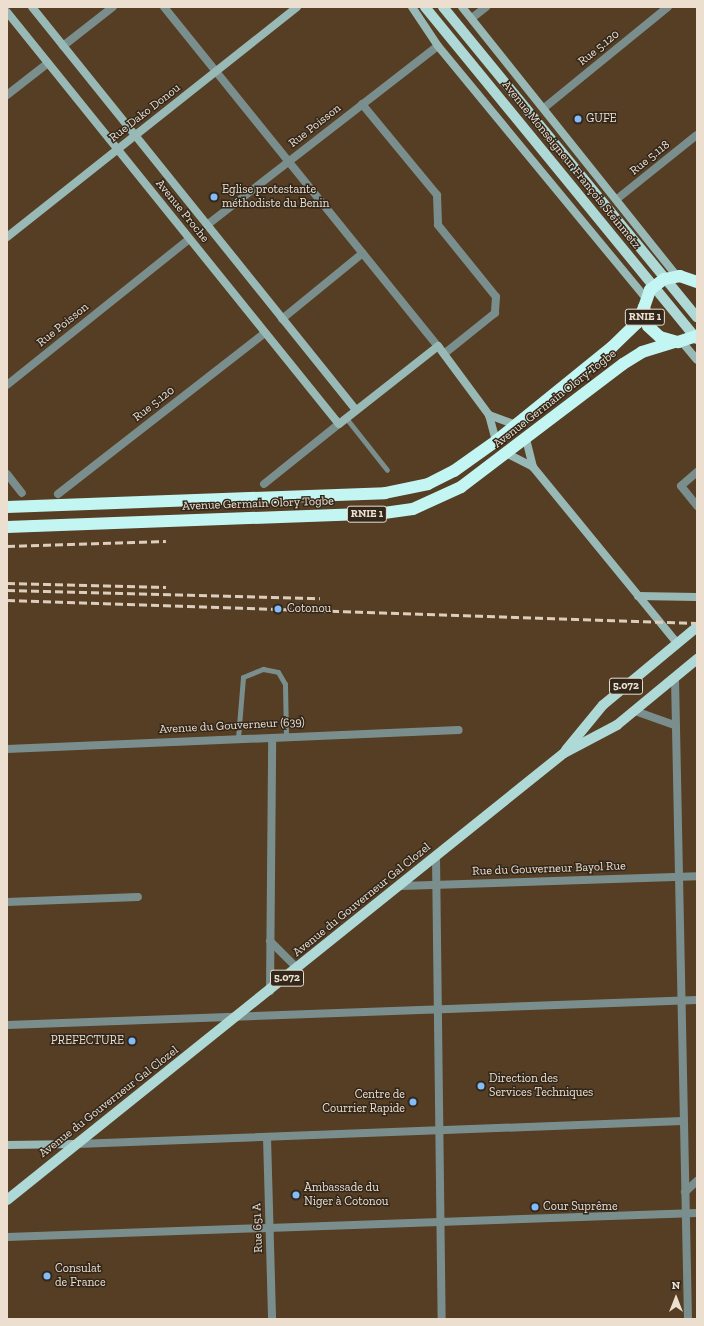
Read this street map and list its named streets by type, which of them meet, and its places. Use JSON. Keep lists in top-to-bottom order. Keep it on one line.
{"streets":{"highway":["RNIE 1","Avenue Germain Olory Togbe"],"main road":["Avenue Monseigneur François Steinmetz","5.072","Avenue du Gouverneur Gal Clozel"],"street":["Rue 5.120","Rue Dako Donou","Rue Poisson","Rue 5.118","Avenue Proche","Avenue du Gouverneur (639)","Rue du Gouverneur Bayol Rue","Rue 651 A"]},"crossings":[["Rue 5.120","Avenue Monseigneur François Steinmetz"],["Rue 5.120","Avenue Proche"],["Rue Dako Donou","Avenue Proche"],["Rue Poisson","Avenue Proche"],["Rue 5.118","Avenue Monseigneur François Steinmetz"],["Avenue Monseigneur François Steinmetz","RNIE 1"],["RNIE 1","Avenue Germain Olory Togbe"],["Rue du Gouverneur Bayol Rue","Avenue du Gouverneur Gal Clozel"]],"places":["GUFE","Eglise protestante méthodiste du Benin","Cotonou","PREFECTURE","Direction des Services Techniques","Centre de Courrier Rapide","Ambassade du Niger à Cotonou","Cour Suprême","Consulat de France"],"north":"top"}
